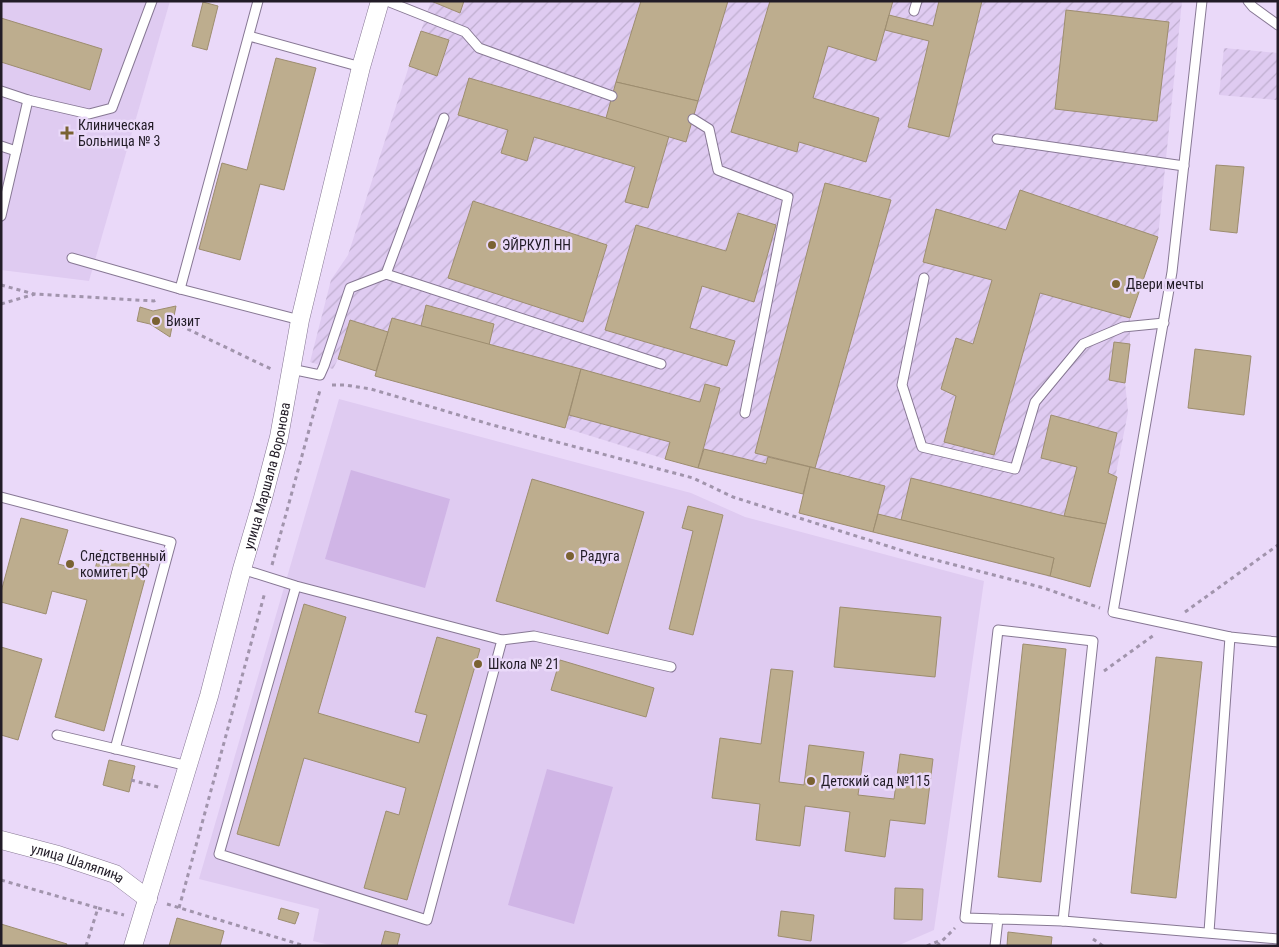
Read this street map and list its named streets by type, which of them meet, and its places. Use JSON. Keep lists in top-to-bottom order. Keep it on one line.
{"streets":{"street":["улица Маршала Воронова","улица Шаляпина"]},"crossings":[["улица Маршала Воронова","улица Шаляпина"]],"places":{"health":["Клиническая Больница № 3"],"other":["ЭЙРКУЛ НН","Двери мечты","Визит","Радуга","Следственный комитет РФ","Школа № 21","Детский сад №115"]}}
